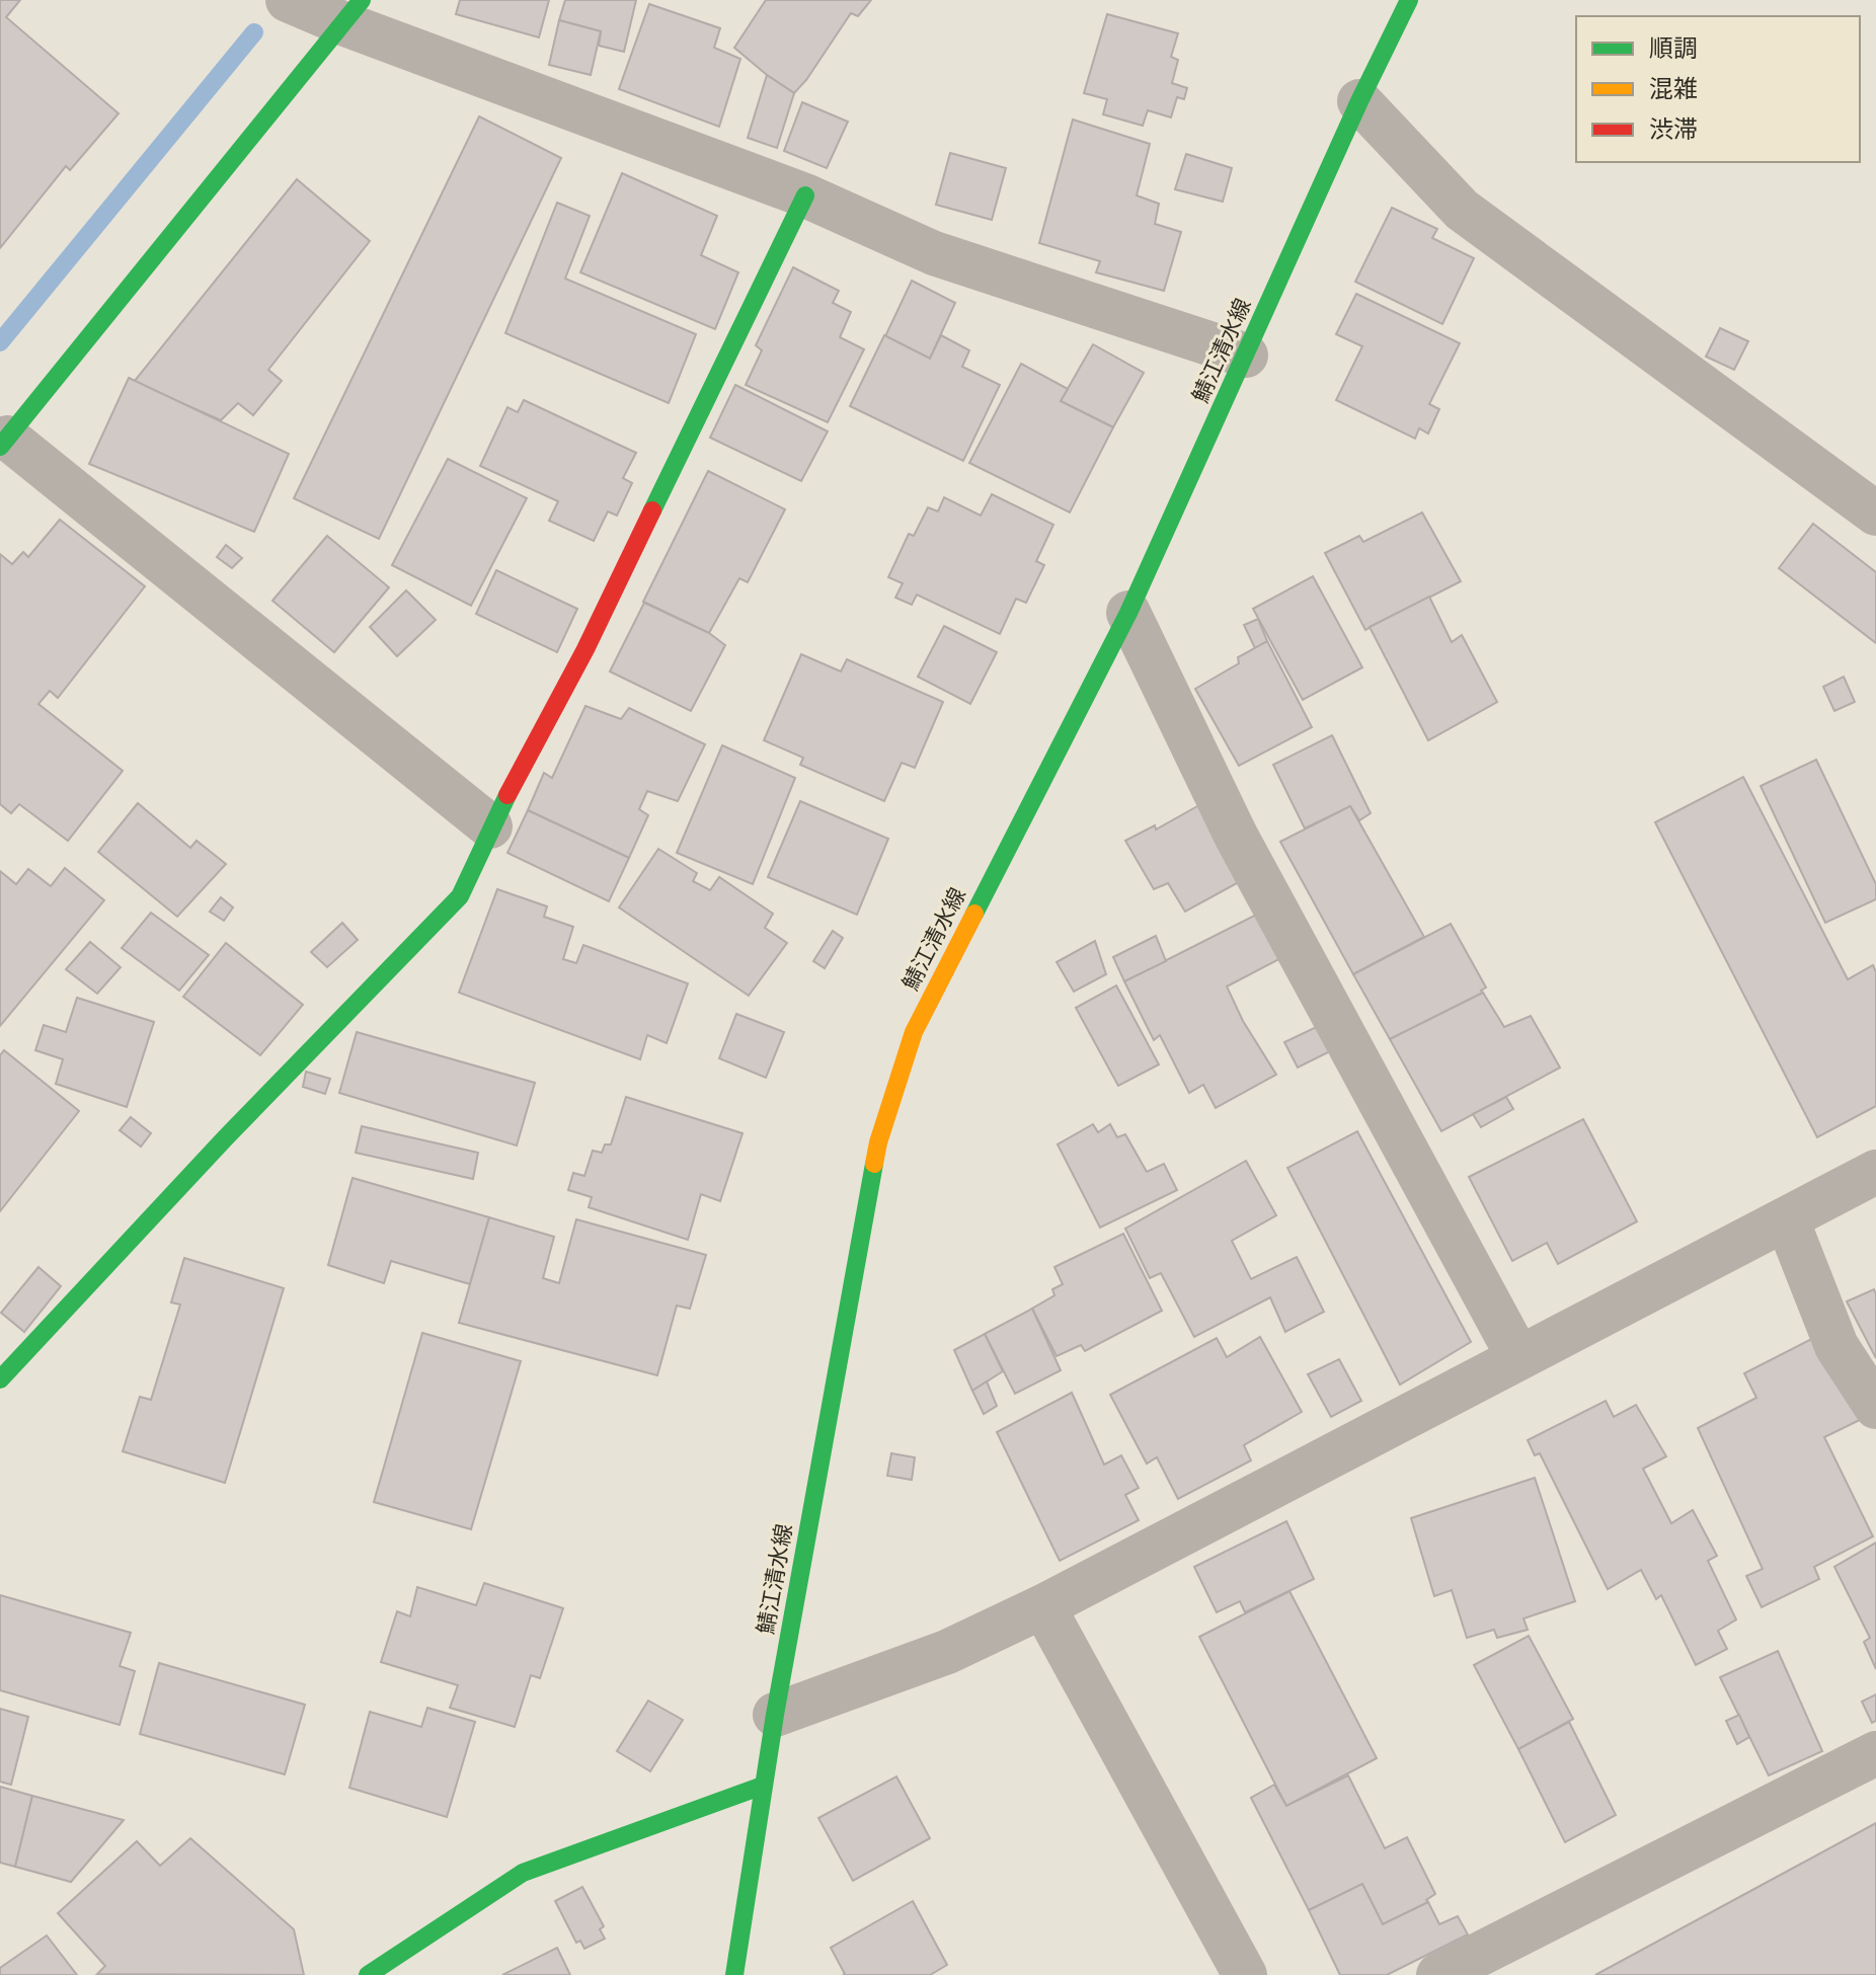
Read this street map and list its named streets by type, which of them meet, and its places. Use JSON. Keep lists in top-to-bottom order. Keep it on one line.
{"streets":{"street":["鯖江清水線"]},"legend":["順調","混雑","渋滞"]}
